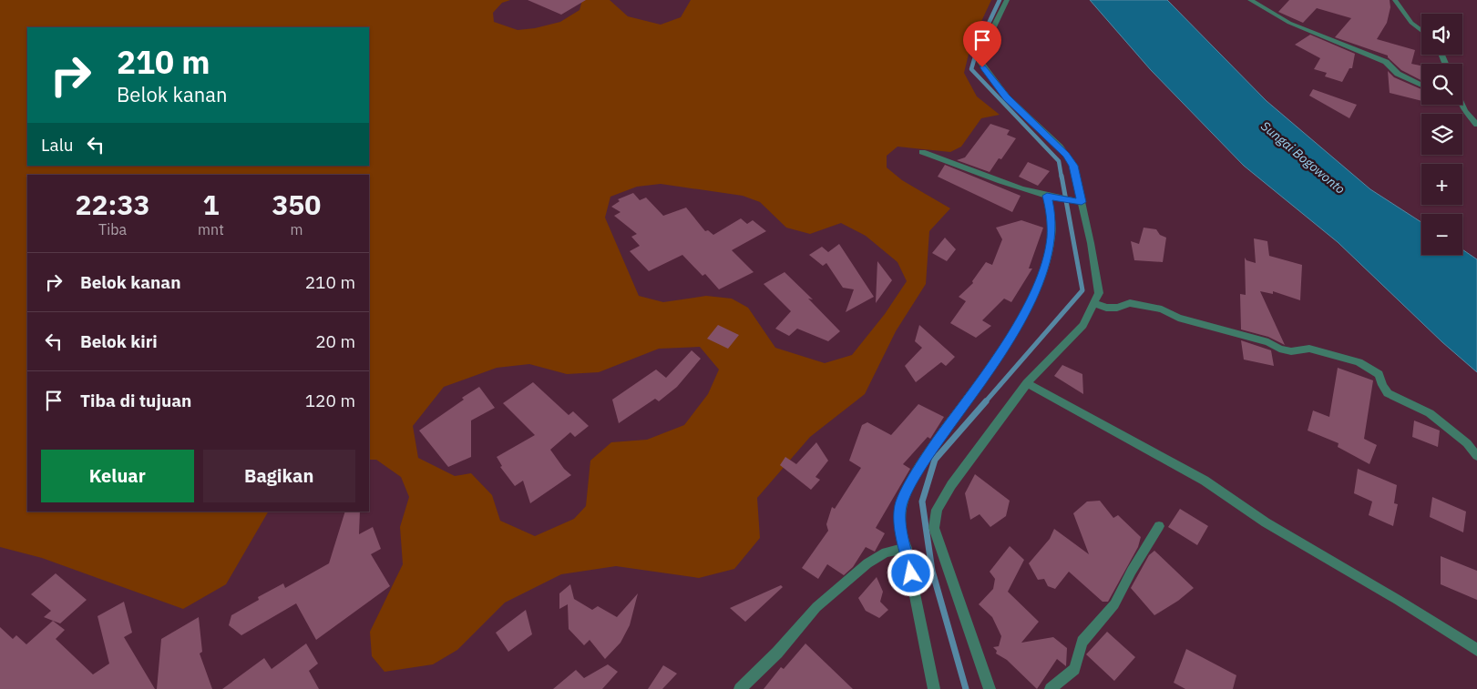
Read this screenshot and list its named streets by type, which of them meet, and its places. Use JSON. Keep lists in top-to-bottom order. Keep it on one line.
{"water":["Sungai Bogowonto"],"page":{"map_buttons":["+","−"],"turn":["210 m","Belok kanan"],"then":"Lalu","eta":["22:33","Tiba","1","mnt","350","m"],"list":[{"name":"Belok kanan","value":"210 m"},{"name":"Belok kiri","value":"20 m"},{"name":"Tiba di tujuan","value":"120 m"}],"buttons":["Keluar","Bagikan"]}}
